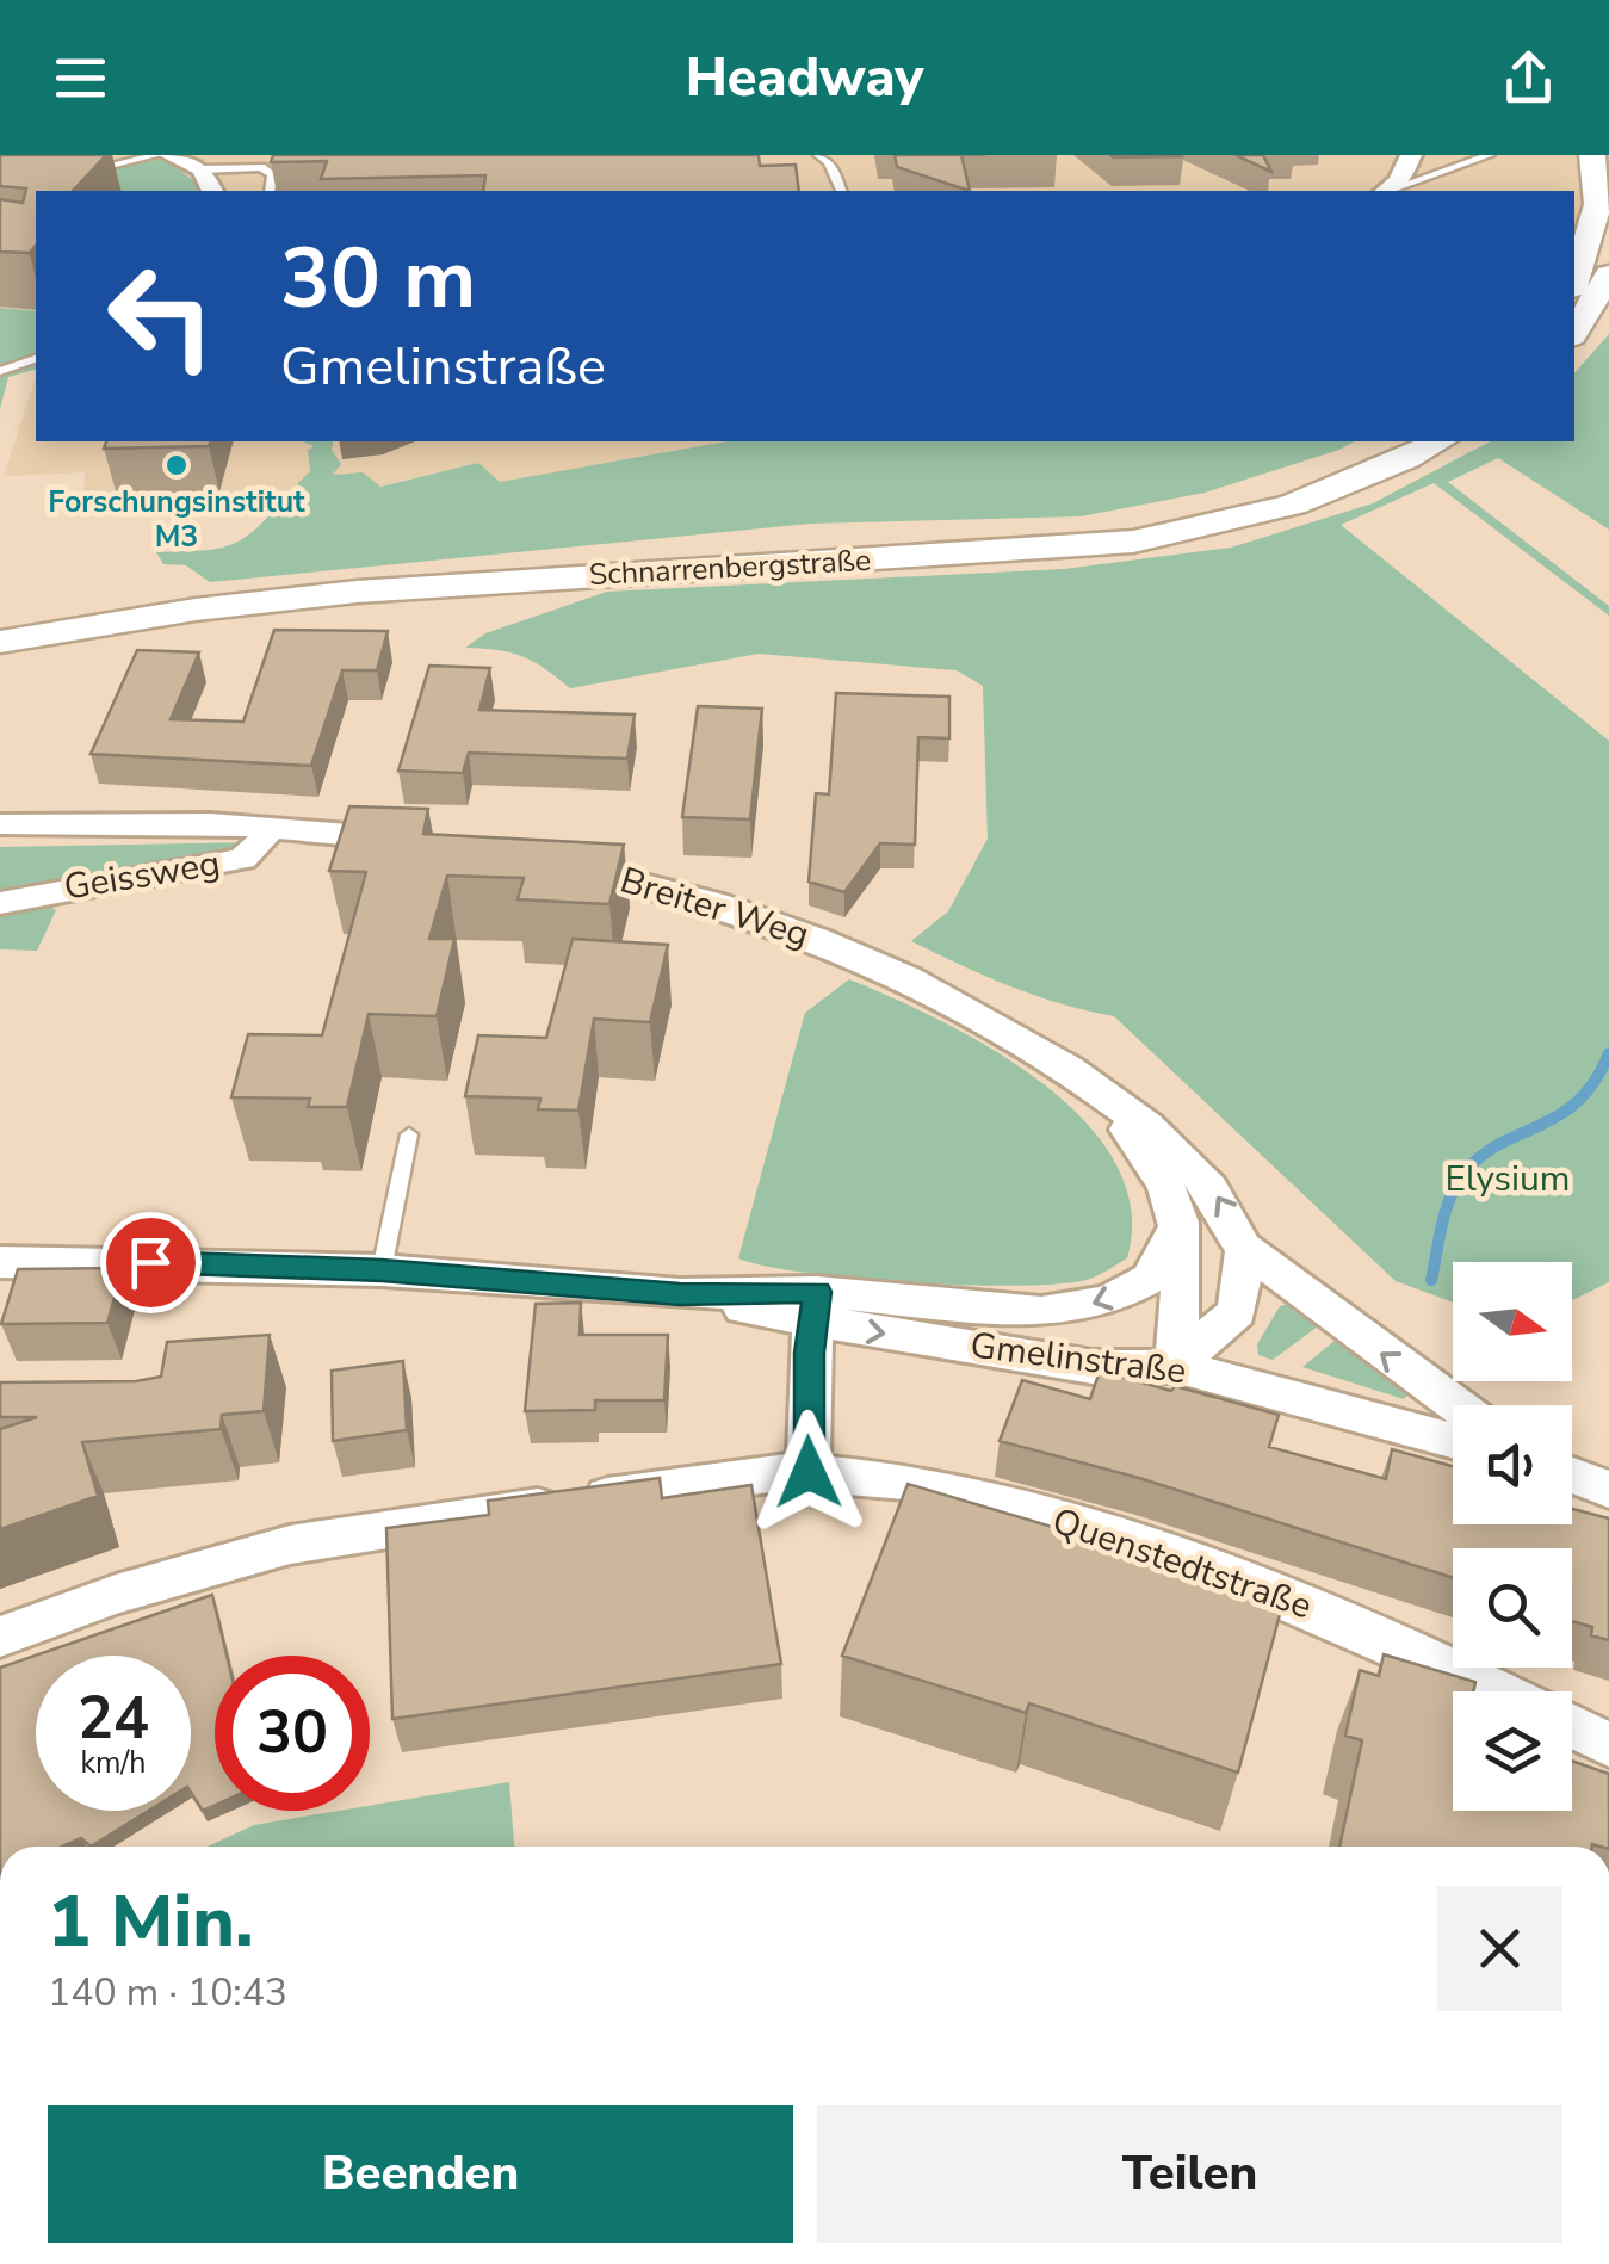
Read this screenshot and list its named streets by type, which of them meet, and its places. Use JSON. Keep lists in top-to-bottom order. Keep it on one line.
{"streets":{"street":["Schnarrenbergstraße","Geissweg","Breiter Weg","Gmelinstraße","Quenstedtstraße"]},"crossings":[["Breiter Weg","Gmelinstraße"]],"parks":["Elysium"],"places":["Forschungsinstitut M3"],"north":"right","page":{"header":"Headway","turn":["30 m","Gmelinstraße"],"speed":"24 km/h","limit":"30","heading":["1 Min.","140 m · 10:43"],"buttons":["Beenden","Teilen"]}}
